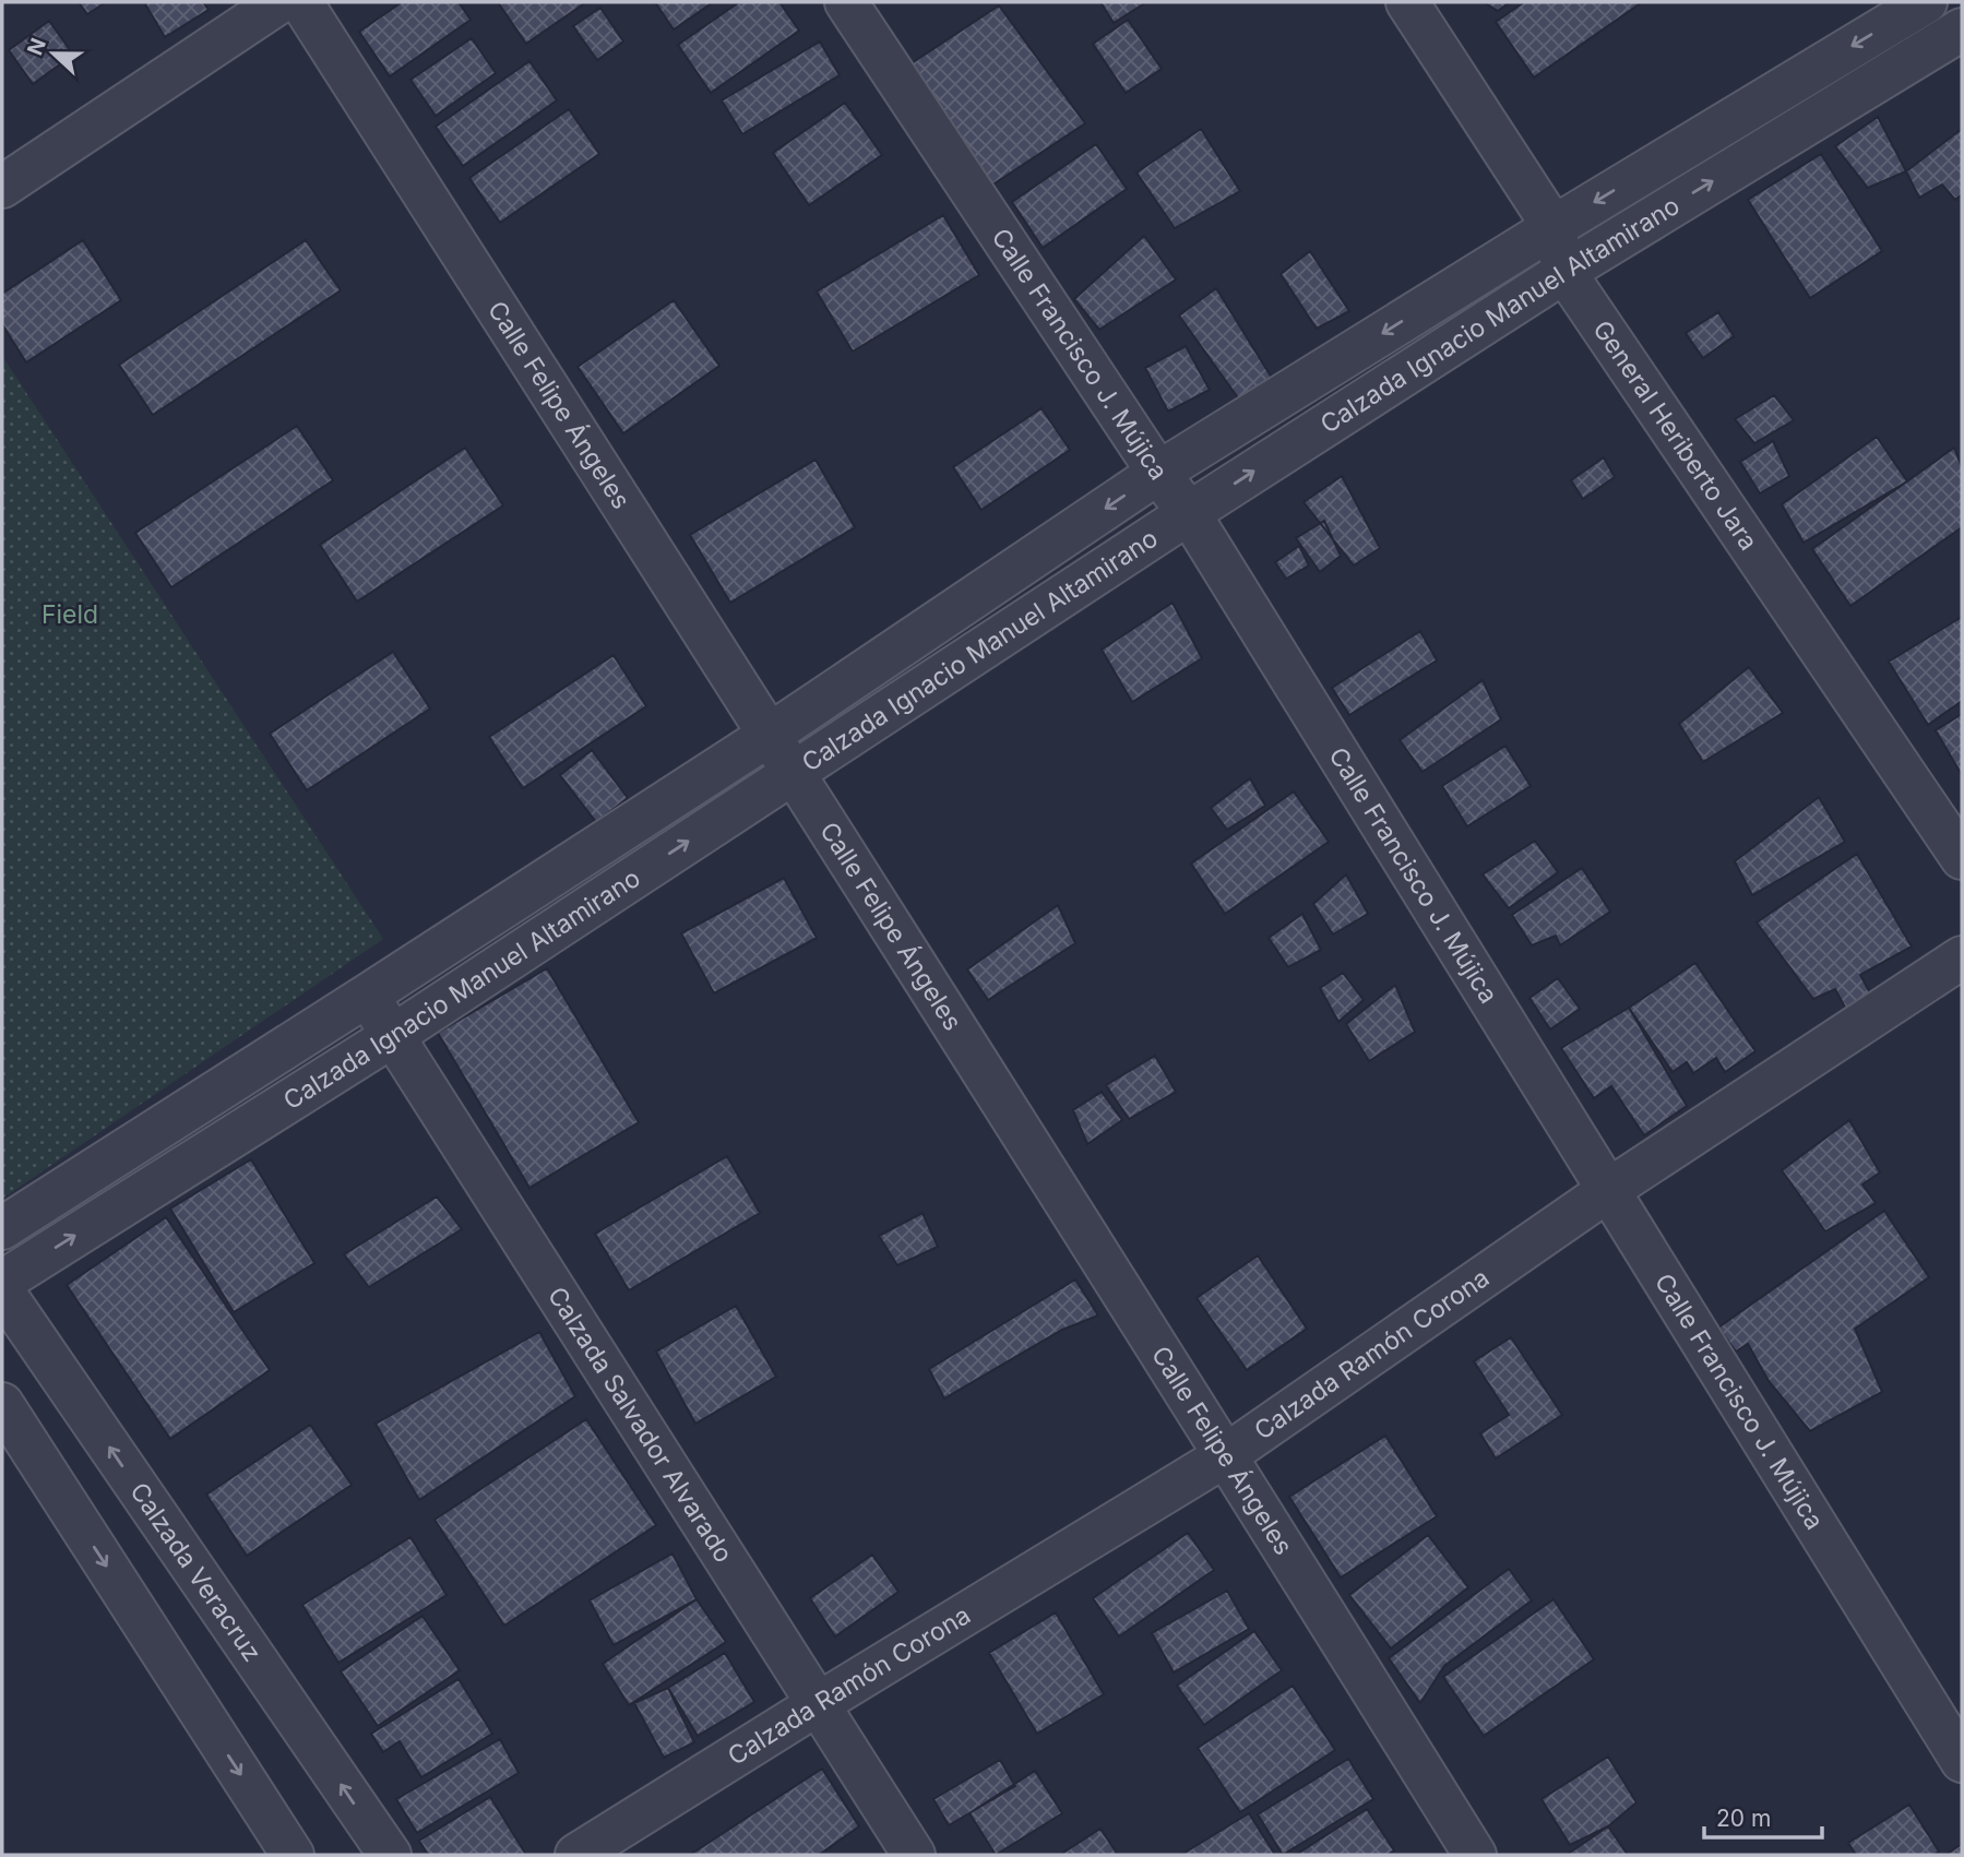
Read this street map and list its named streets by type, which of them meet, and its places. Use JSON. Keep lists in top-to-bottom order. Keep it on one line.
{"streets":{"street":["Calzada Ignacio Manuel Altamirano","Calle Francisco J. Mújica","Calle Felipe Ángeles","General Heriberto Jara","Calzada Ramón Corona","Calzada Salvador Alvarado","Calzada Veracruz"]},"crossings":[["Calzada Ignacio Manuel Altamirano","Calle Francisco J. Mújica"],["Calzada Ignacio Manuel Altamirano","Calle Felipe Ángeles"],["Calzada Ignacio Manuel Altamirano","General Heriberto Jara"],["Calzada Ignacio Manuel Altamirano","Calzada Salvador Alvarado"],["Calle Francisco J. Mújica","Calzada Ramón Corona"],["Calle Felipe Ángeles","Calzada Ramón Corona"],["Calzada Ramón Corona","Calzada Salvador Alvarado"]],"parks":["Field"],"scale_bar":"20 m","north":"left"}
